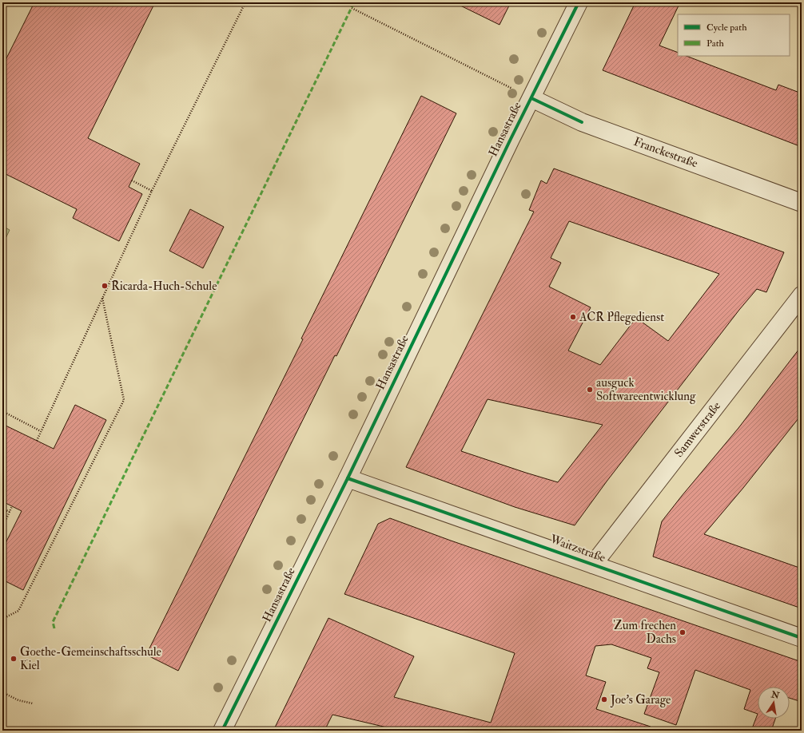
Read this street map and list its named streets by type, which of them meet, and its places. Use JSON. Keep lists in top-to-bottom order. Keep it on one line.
{"streets":{"street":["Hansastraße","Franckestraße","Samwerstraße","Waitzstraße"]},"crossings":[["Hansastraße","Franckestraße"],["Hansastraße","Waitzstraße"],["Samwerstraße","Waitzstraße"]],"places":["Ricarda-Huch-Schule","ACR Pflegedienst","ausguck Softwareentwicklung","Zum frechen Dachs","Goethe-Gemeinschaftsschule Kiel","Joe's Garage"],"legend":["Cycle path","Path"],"north":"top"}
